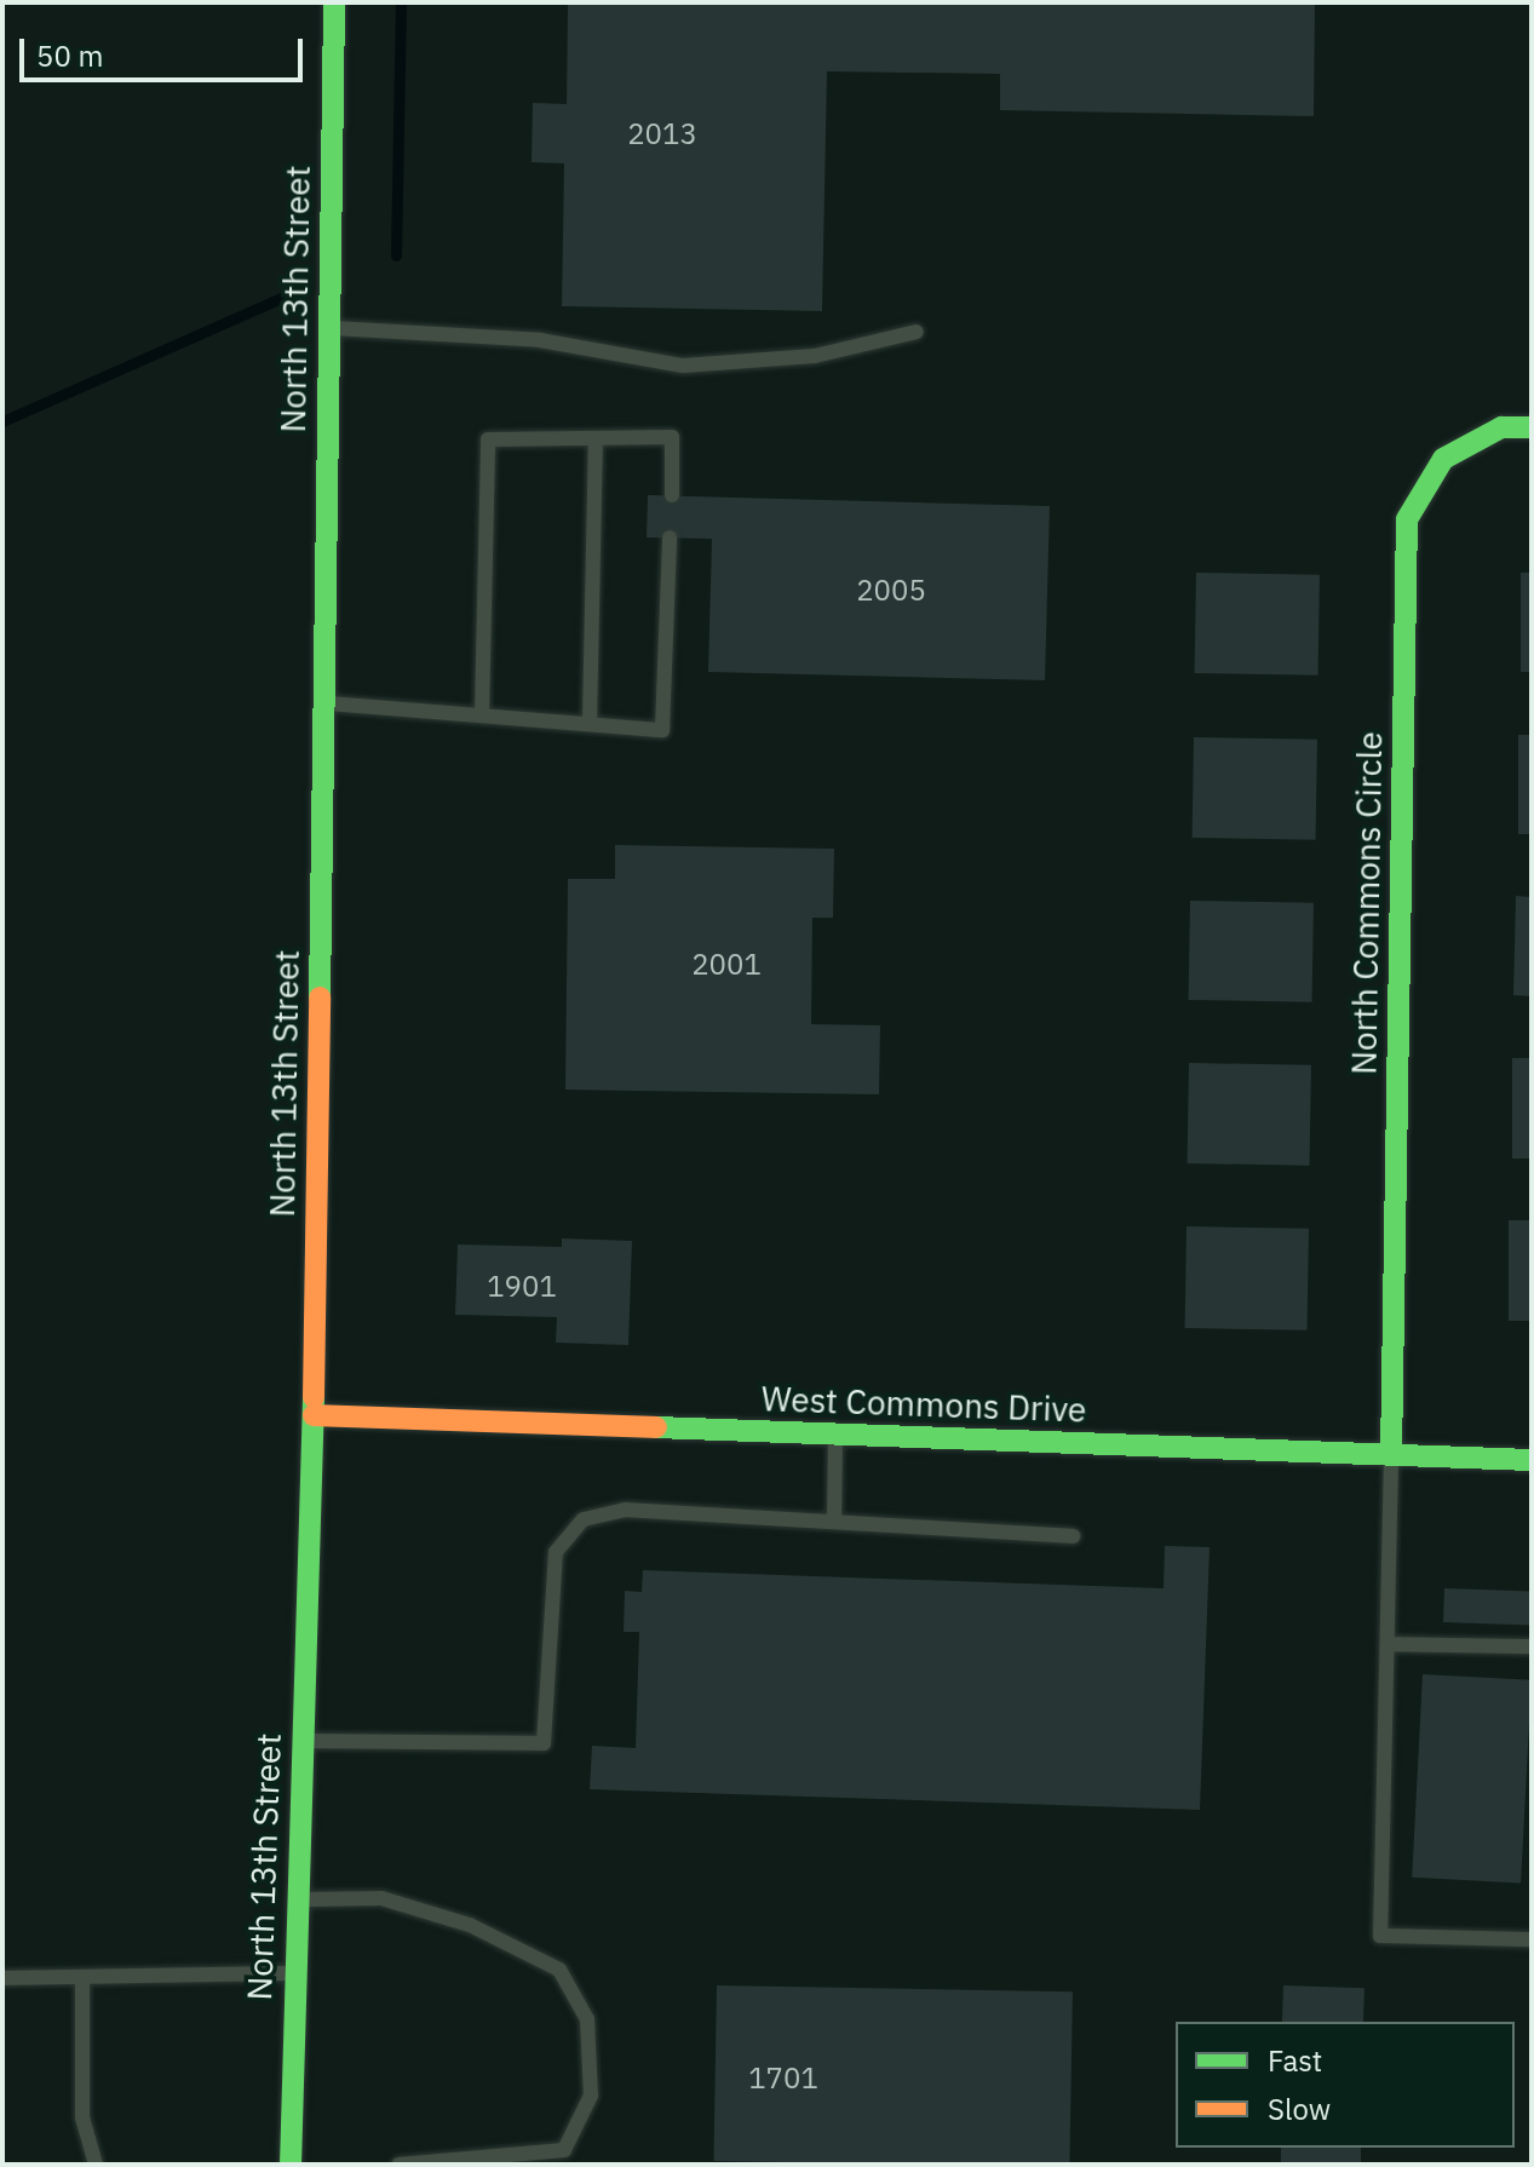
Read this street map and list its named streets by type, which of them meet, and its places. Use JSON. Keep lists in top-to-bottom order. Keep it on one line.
{"streets":{"street":["North 13th Street","North Commons Circle","West Commons Drive"]},"crossings":[["North 13th Street","West Commons Drive"],["North Commons Circle","West Commons Drive"]],"house_numbers":["2013","2005","2001","1901","1701"],"legend":["Fast","Slow"],"scale_bar":"50 m"}
